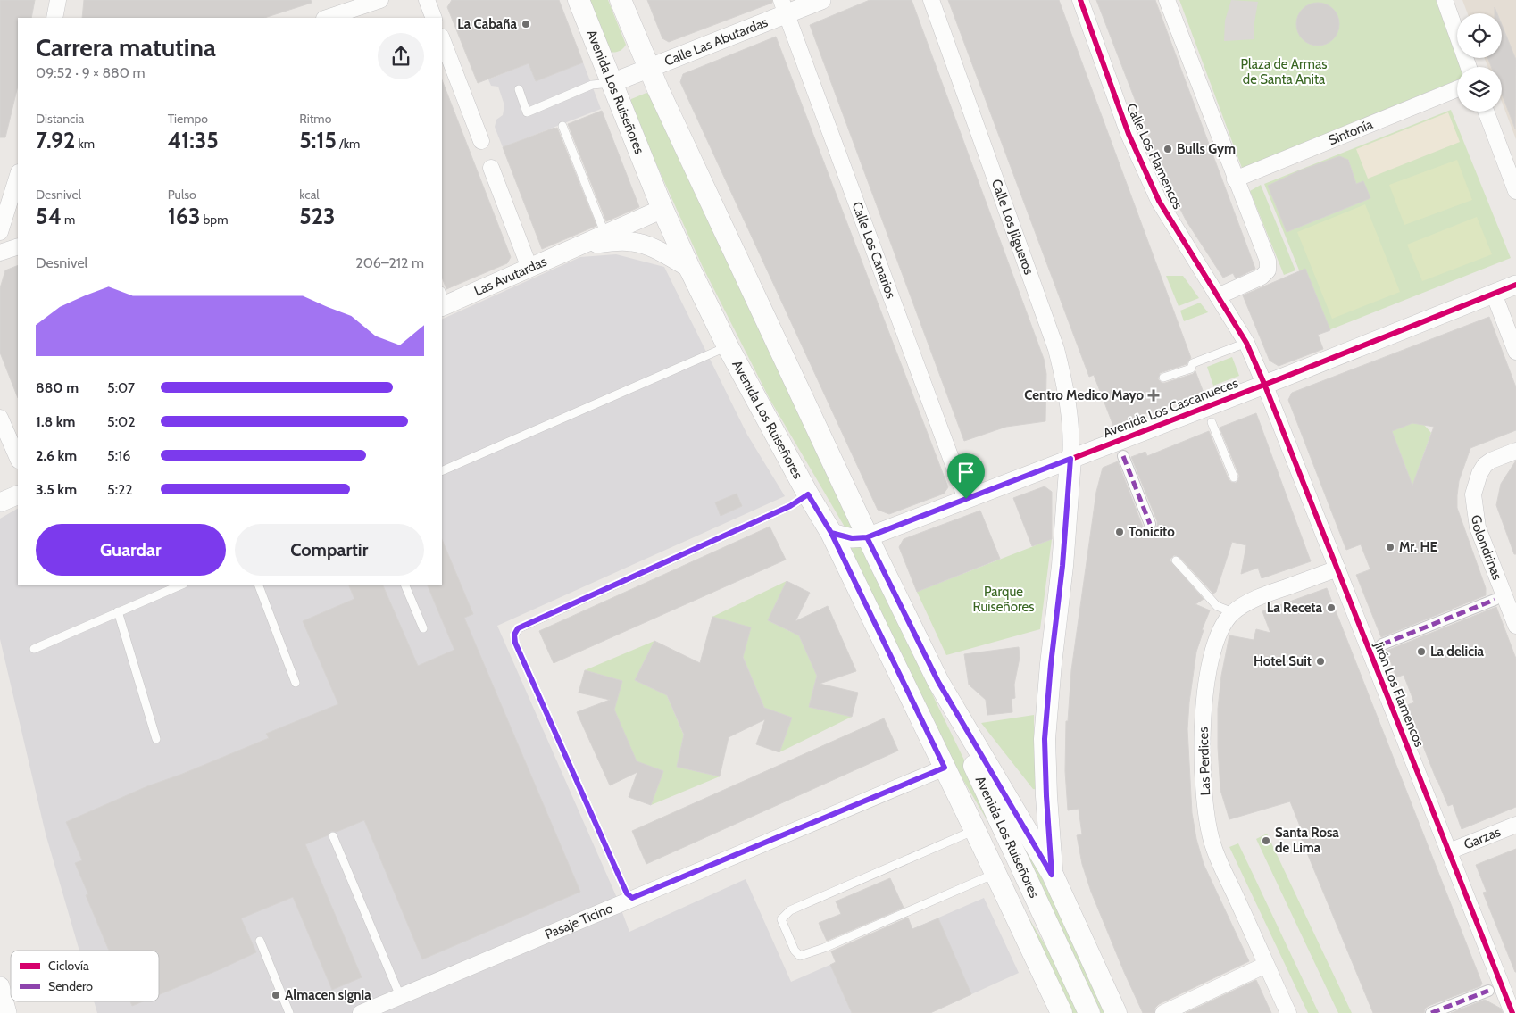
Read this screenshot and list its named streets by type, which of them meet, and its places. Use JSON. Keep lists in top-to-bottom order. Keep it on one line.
{"streets":{"main road":["Avenida Los Ruiseñores"],"street":["Calle Las Abutardas","Sintonía","Calle Los Flamencos","Calle Los Jilgueros","Calle Los Canarios","Las Avutardas","Avenida Los Cascanueces","Golondrinas","Jirón Los Flamencos","Las Perdices","Garzas","Pasaje Ticino"]},"crossings":[["Calle Las Abutardas","Avenida Los Ruiseñores"],["Calle Las Abutardas","Calle Los Canarios"],["Avenida Los Ruiseñores","Las Avutardas"],["Avenida Los Ruiseñores","Avenida Los Cascanueces"],["Avenida Los Ruiseñores","Pasaje Ticino"],["Calle Los Flamencos","Avenida Los Cascanueces"],["Calle Los Flamencos","Jirón Los Flamencos"],["Calle Los Jilgueros","Avenida Los Cascanueces"],["Calle Los Canarios","Avenida Los Cascanueces"],["Avenida Los Cascanueces","Jirón Los Flamencos"],["Jirón Los Flamencos","Las Perdices"],["Jirón Los Flamencos","Garzas"]],"parks":["Plaza de Armas de Santa Anita","Parque Ruiseñores"],"places":{"other":["La Cabaña","Bulls Gym","Tonicito","Mr. HE","La Receta","La delicia","Hotel Suit","Santa Rosa de Lima","Almacen signia"],"health":["Centro Medico Mayo"]},"legend":["Ciclovía","Sendero"],"page":{"heading":["Carrera matutina","09:52 · 9 × 880 m"],"stats":[["Distancia","7.92 km"],["Tiempo","41:35"],["Ritmo","5:15 /km"],["Desnivel","54 m"],["Pulso","163 bpm"],["kcal","523"]],"chart":["Desnivel","206–212 m"],"list":[{"name":"880 m","note":"5:07"},{"name":"1.8 km","note":"5:02"},{"name":"2.6 km","note":"5:16"},{"name":"3.5 km","note":"5:22"}],"buttons":["Guardar","Compartir"]}}
